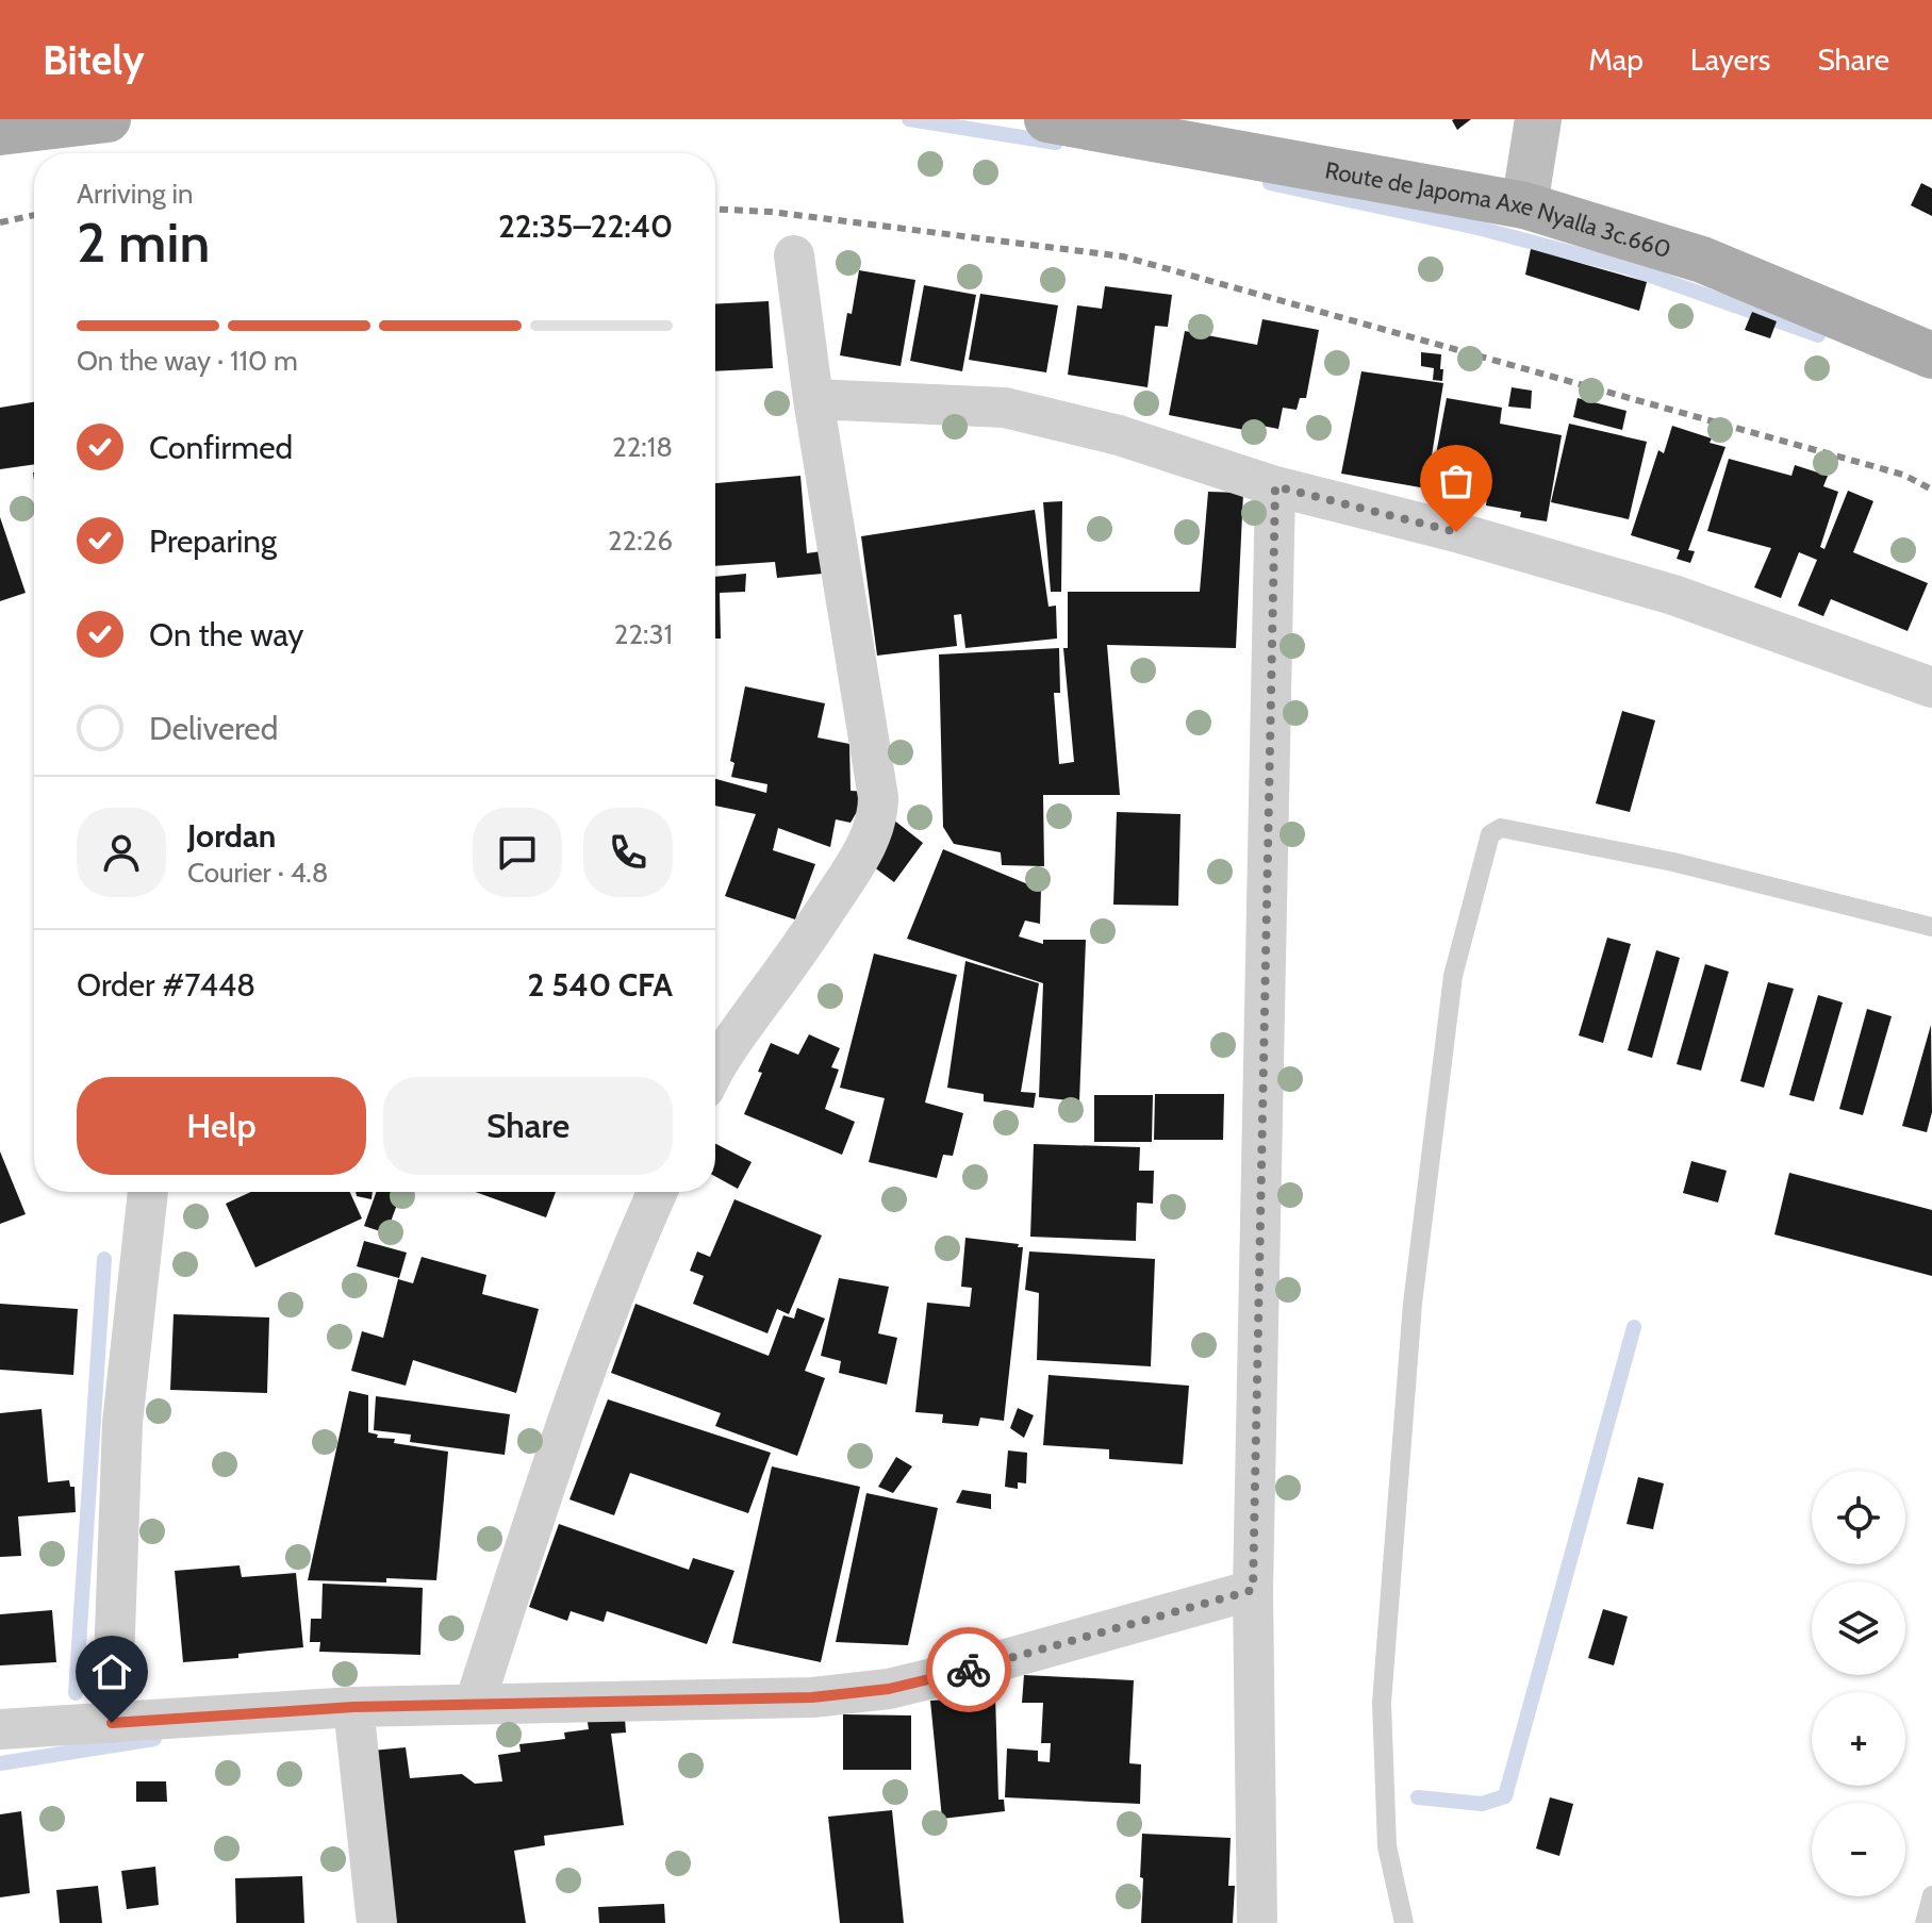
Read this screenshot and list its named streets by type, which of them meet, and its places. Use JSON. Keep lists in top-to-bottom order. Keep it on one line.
{"streets":{"main road":["Route de Japoma Axe Nyalla 3c.660"]},"page":{"header":"Bitely","nav":["Map","Layers","Share"],"heading":["2 min","Arriving in","22:35–22:40"],"panel":["Jordan","Courier · 4.8","Order #7448","2 540 CFA"],"bar":"On the way · 110 m","list":[["Confirmed","22:18"],["Preparing","22:26"],["On the way","22:31"],"Delivered"],"buttons":["Help","Share"],"map_buttons":["+","−"]}}
